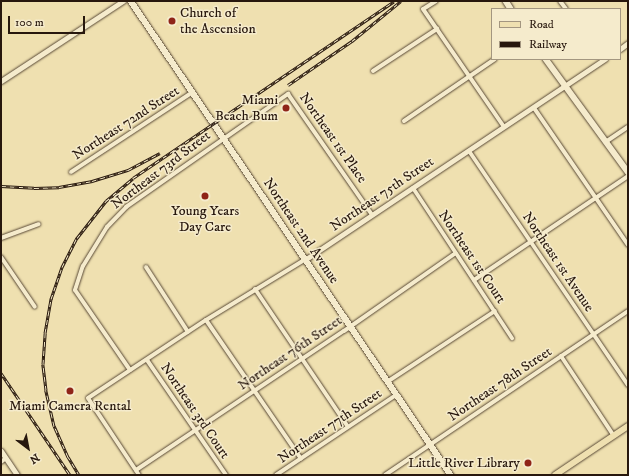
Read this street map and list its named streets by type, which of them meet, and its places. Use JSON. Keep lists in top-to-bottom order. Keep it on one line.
{"streets":{"main road":["Northeast 2nd Avenue"],"street":["Northeast 72nd Street","Northeast 1st Place","Northeast 73rd Street","Northeast 75th Street","Northeast 1st Court","Northeast 1st Avenue","Northeast 76th Street","Northeast 78th Street","Northeast 3rd Court","Northeast 77th Street"]},"crossings":[["Northeast 72nd Street","Northeast 2nd Avenue"],["Northeast 1st Place","Northeast 73rd Street"],["Northeast 1st Place","Northeast 75th Street"],["Northeast 73rd Street","Northeast 75th Street"],["Northeast 73rd Street","Northeast 2nd Avenue"],["Northeast 75th Street","Northeast 2nd Avenue"],["Northeast 75th Street","Northeast 1st Court"],["Northeast 75th Street","Northeast 1st Avenue"],["Northeast 75th Street","Northeast 76th Street"],["Northeast 75th Street","Northeast 3rd Court"],["Northeast 2nd Avenue","Northeast 76th Street"],["Northeast 2nd Avenue","Northeast 78th Street"],["Northeast 2nd Avenue","Northeast 77th Street"],["Northeast 1st Court","Northeast 76th Street"],["Northeast 1st Court","Northeast 77th Street"],["Northeast 1st Avenue","Northeast 78th Street"],["Northeast 76th Street","Northeast 3rd Court"]],"places":["Church of the Ascension","Miami Beach Bum","Young Years Day Care","Miami Camera Rental","Little River Library"],"legend":["Road","Railway"],"scale_bar":"100 m","north":"bottom right"}
